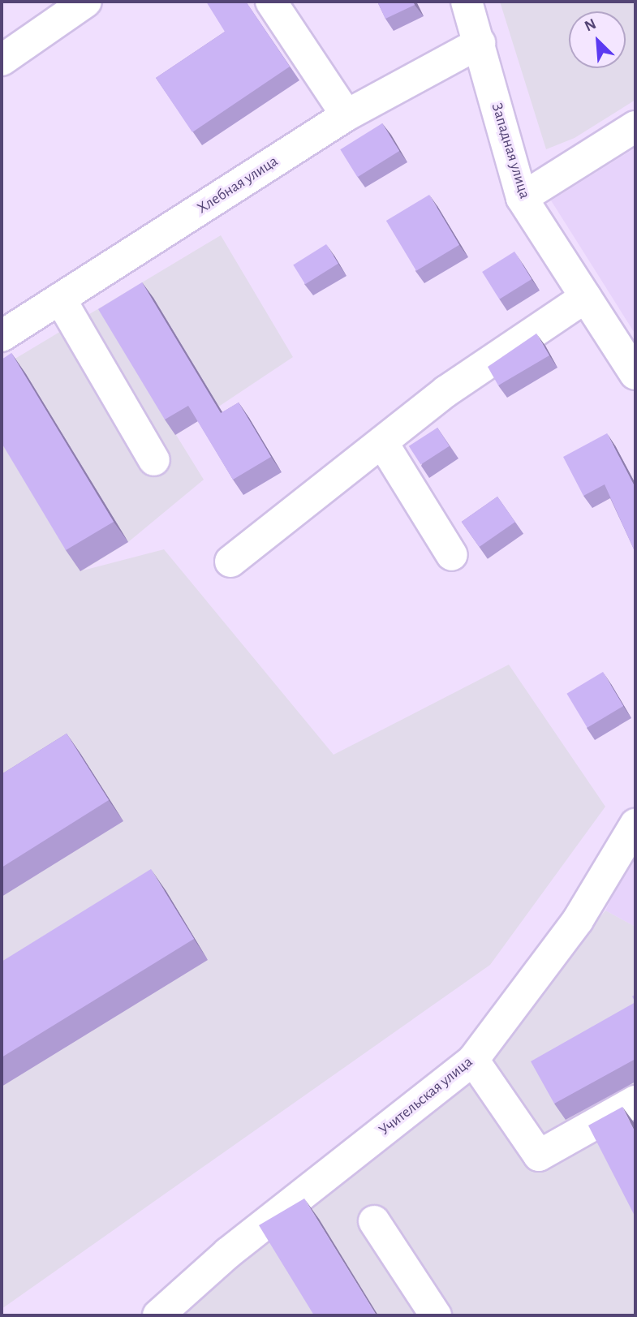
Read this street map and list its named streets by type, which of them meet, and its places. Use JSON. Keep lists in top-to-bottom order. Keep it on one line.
{"streets":{"street":["Западная улица","Хлебная улица","Учительская улица"]},"crossings":[["Западная улица","Хлебная улица"]],"north":"top left"}
